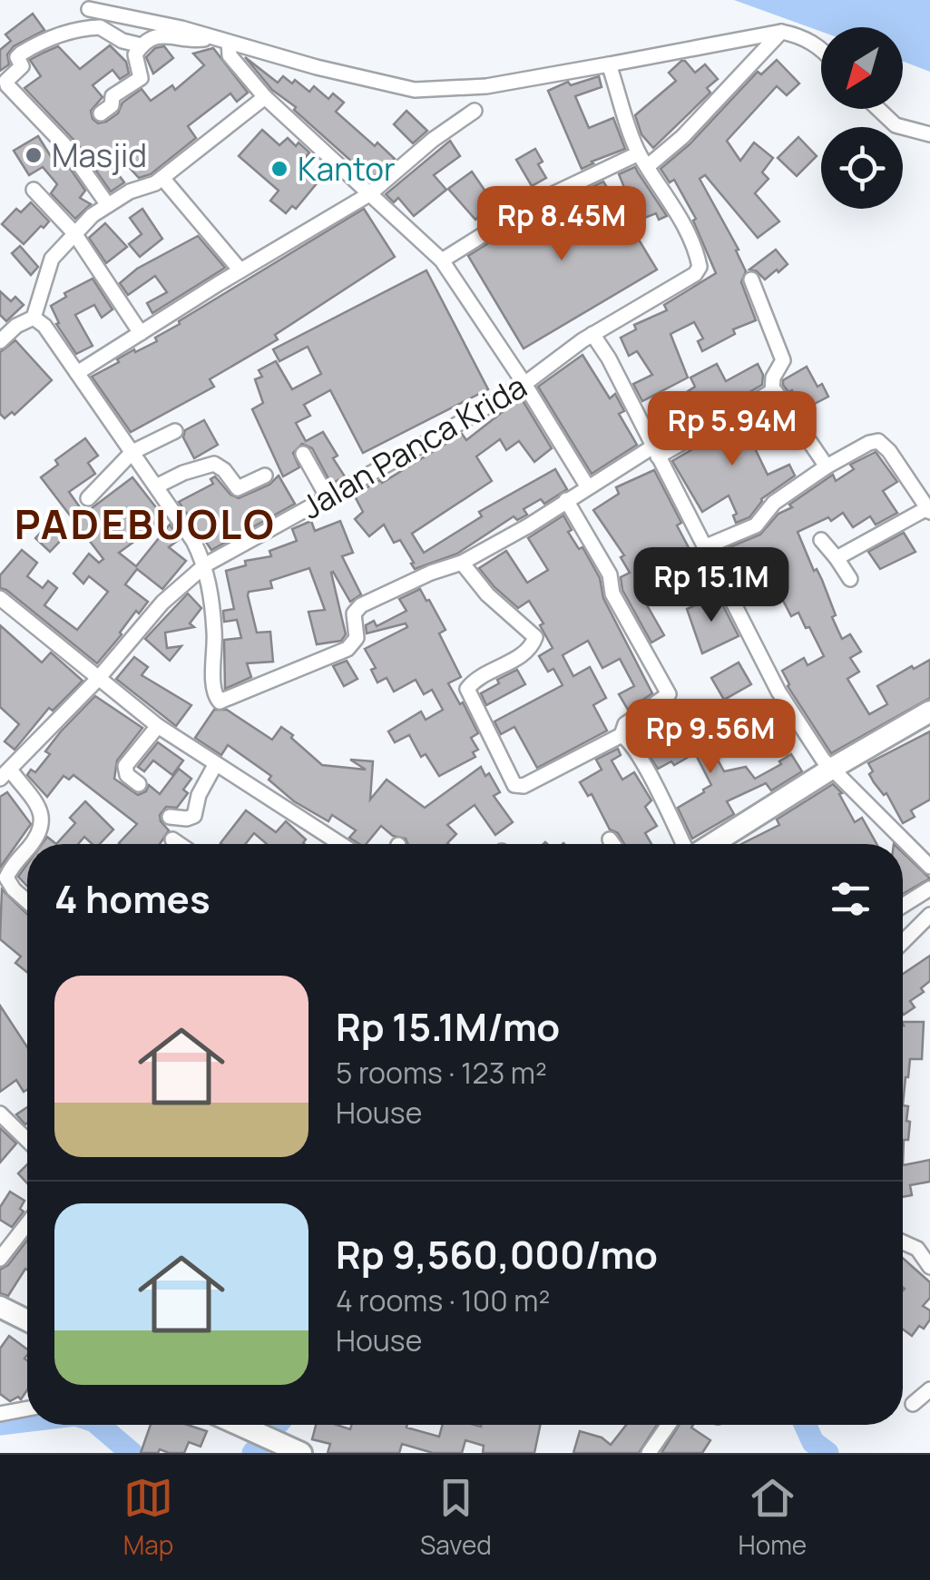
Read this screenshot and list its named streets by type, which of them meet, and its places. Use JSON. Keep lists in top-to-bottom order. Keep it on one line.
{"streets":{"street":["Jalan Panca Krida"]},"districts":["PADEBUOLO"],"places":["Masjid","Kantor"],"north":"bottom left","page":{"price":["Rp 8.45M","Rp 5.94M","Rp 15.1M","Rp 9.56M"],"heading":"4 homes","list":[{"name":"Rp 15.1M/mo","note":"5 rooms · 123 m² · House"},{"name":"Rp 9,560,000/mo","note":"4 rooms · 100 m² · House"}],"tabs":["Map","Saved","Home"]}}
